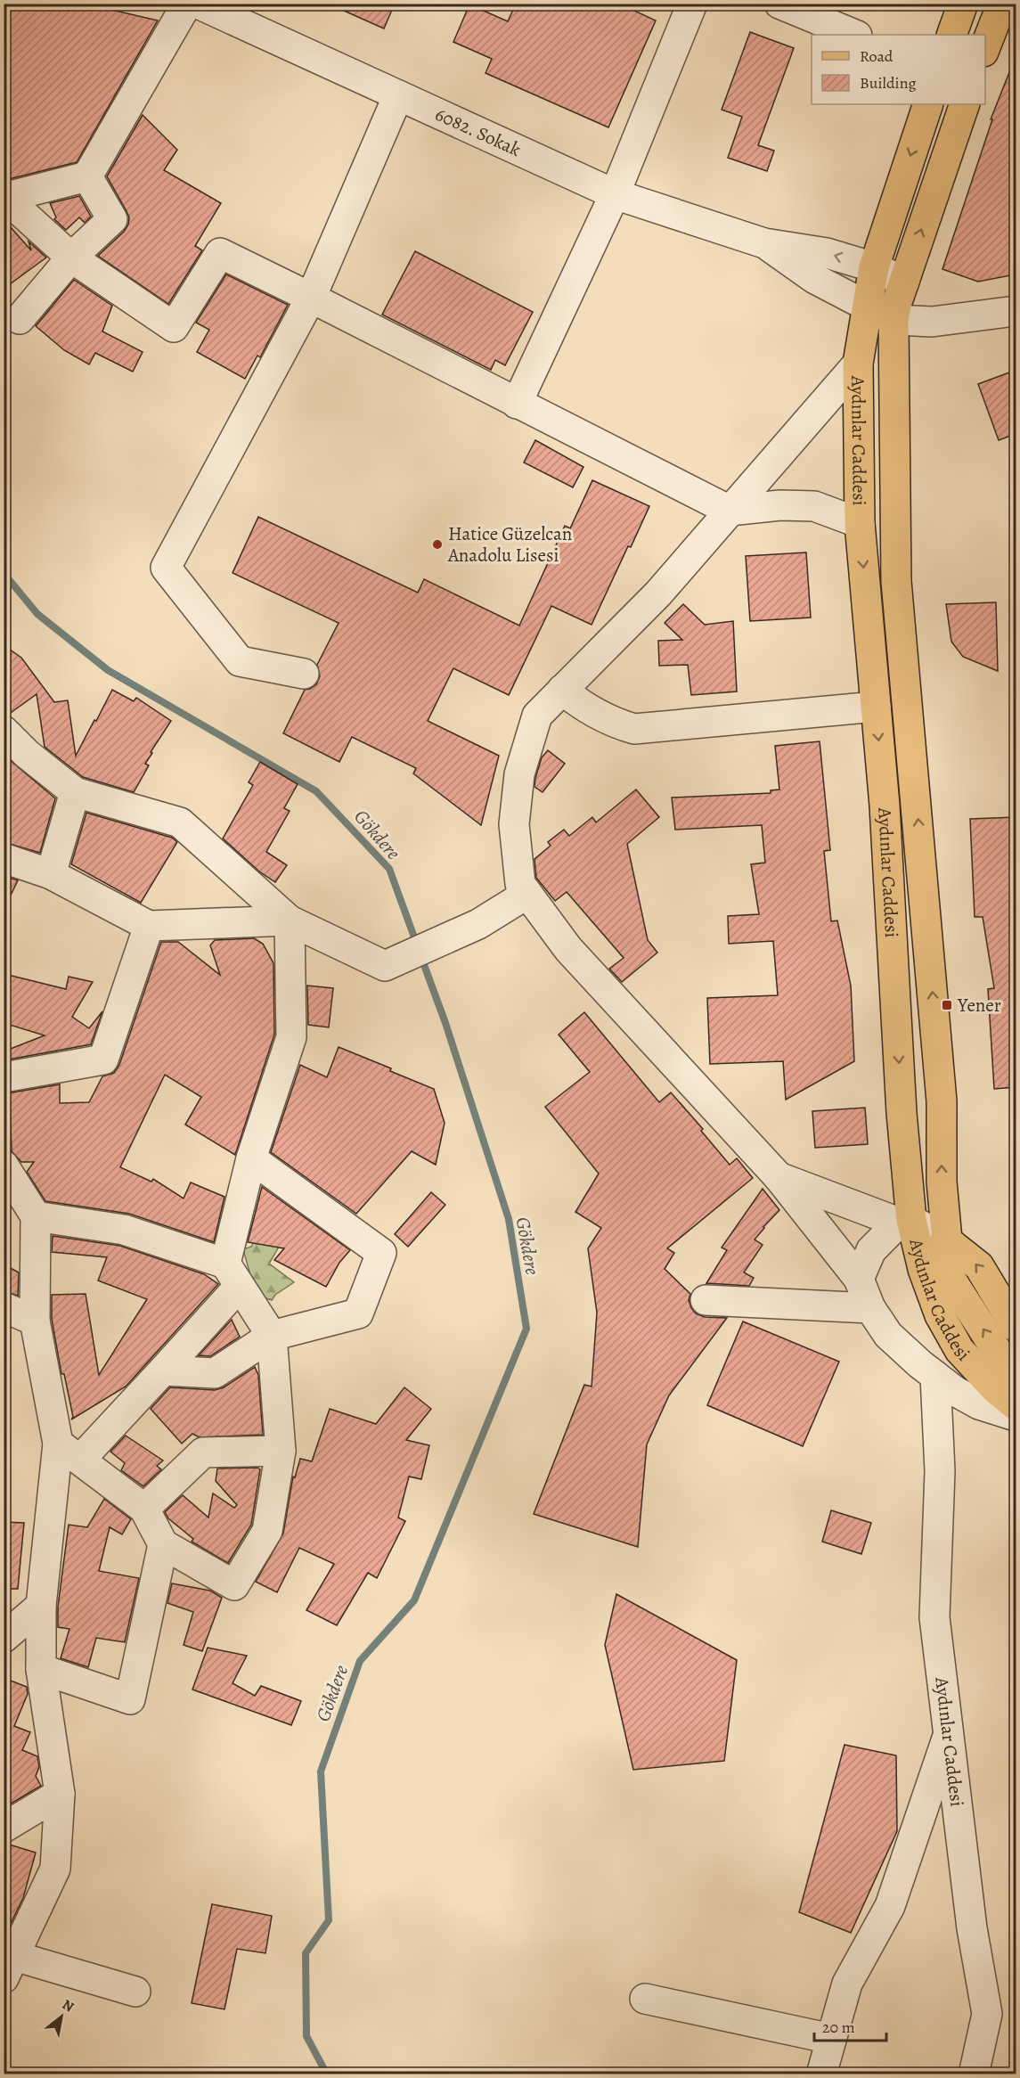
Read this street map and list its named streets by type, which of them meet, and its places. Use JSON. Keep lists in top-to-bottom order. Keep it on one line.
{"streets":{"main road":["Aydınlar Caddesi"],"street":["6082. Sokak"]},"water":["Gökdere"],"places":{"other":["Hatice Güzelcan Anadolu Lisesi"],"transit":["Yener"]},"legend":["Road","Building"],"scale_bar":"20 m","north":"top right"}
